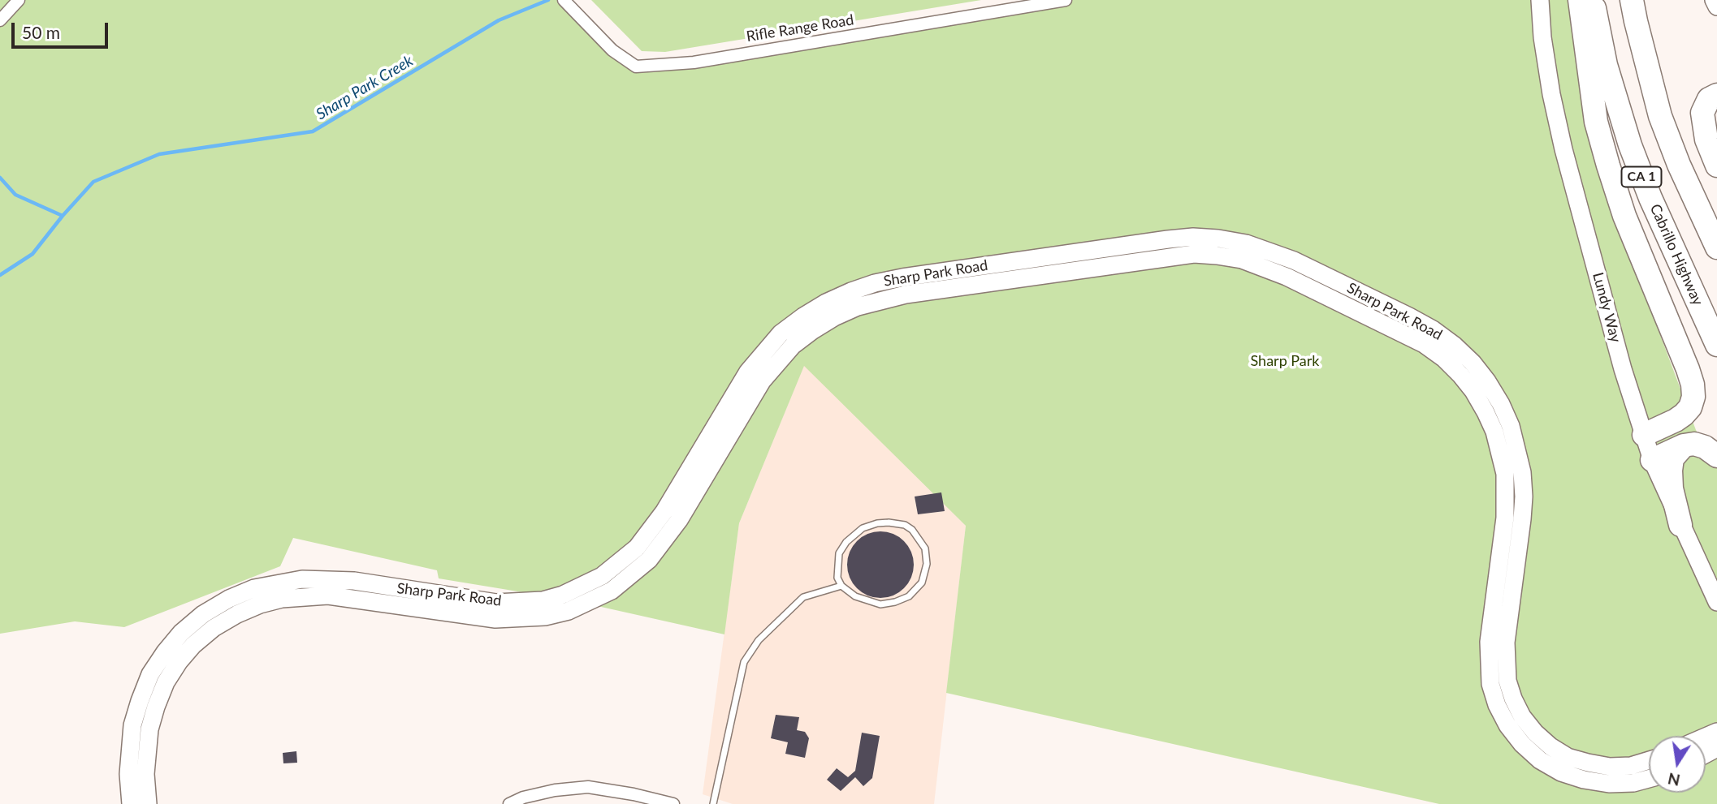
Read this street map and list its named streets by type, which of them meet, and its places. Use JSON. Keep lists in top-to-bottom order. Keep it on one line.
{"streets":{"highway":["CA 1","Cabrillo Highway"],"main road":["Sharp Park Road","Lundy Way"],"street":["Rifle Range Road"]},"water":["Sharp Park Creek"],"parks":["Sharp Park"],"scale_bar":"50 m","north":"bottom"}
